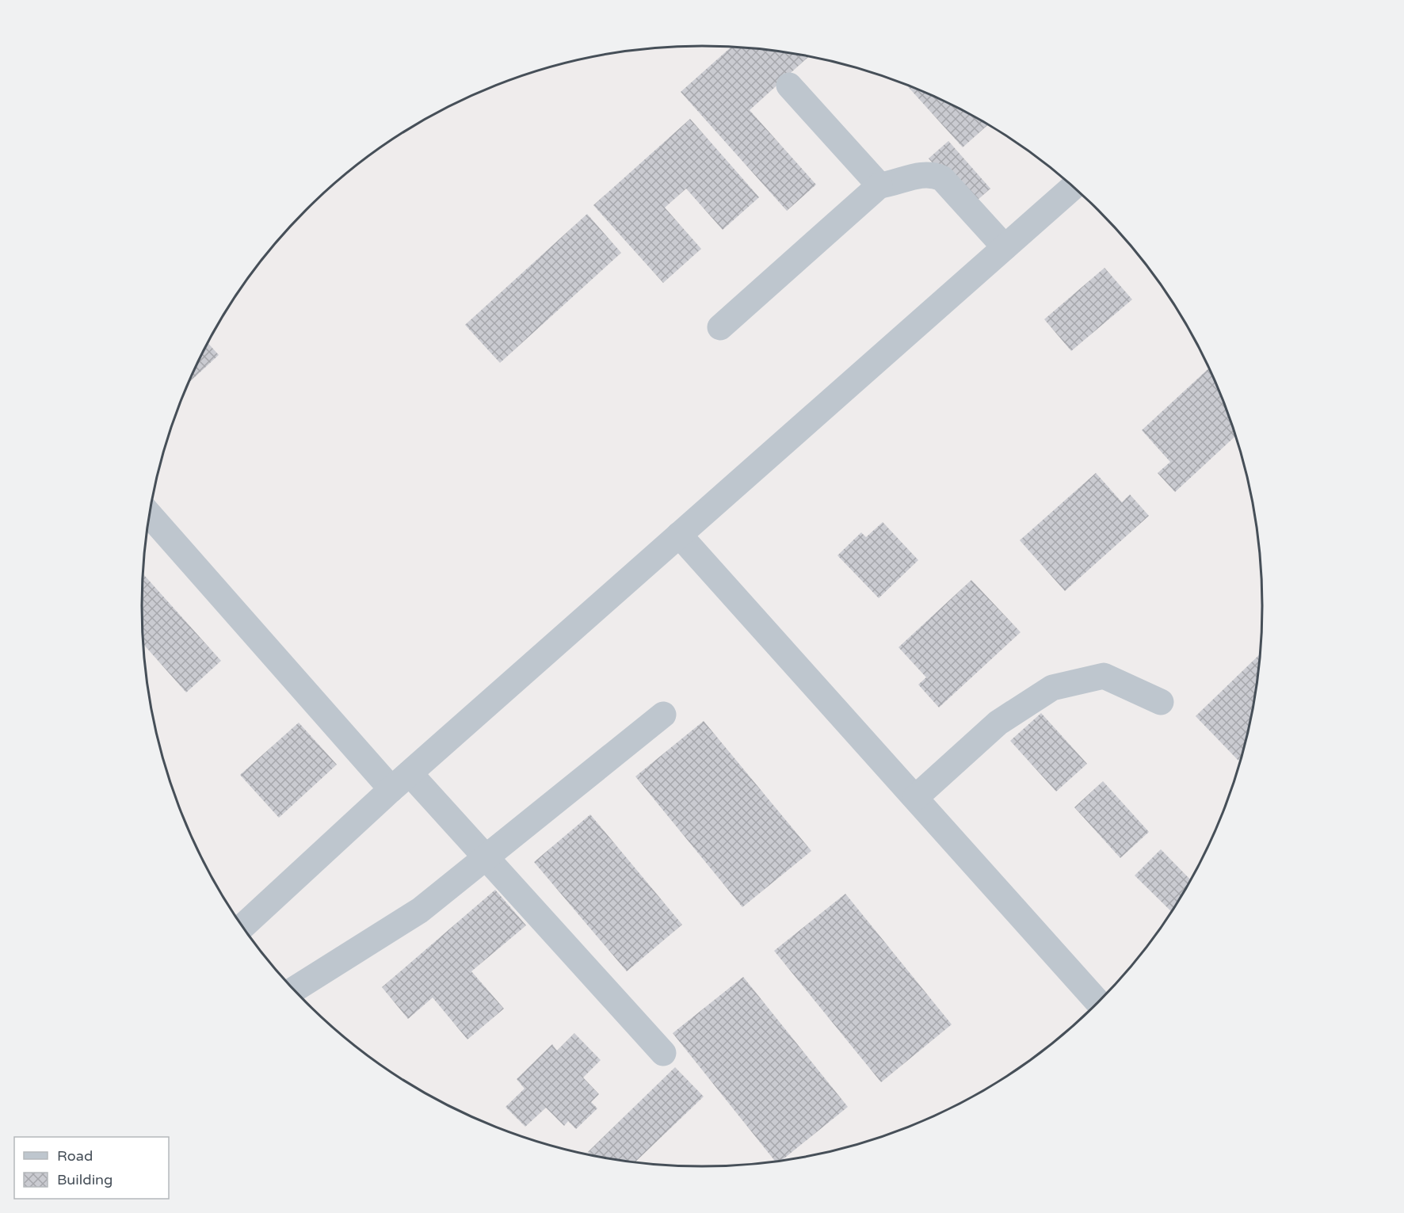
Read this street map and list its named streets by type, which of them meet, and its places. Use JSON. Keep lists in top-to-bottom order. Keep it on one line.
{"legend":["Road","Building"]}
